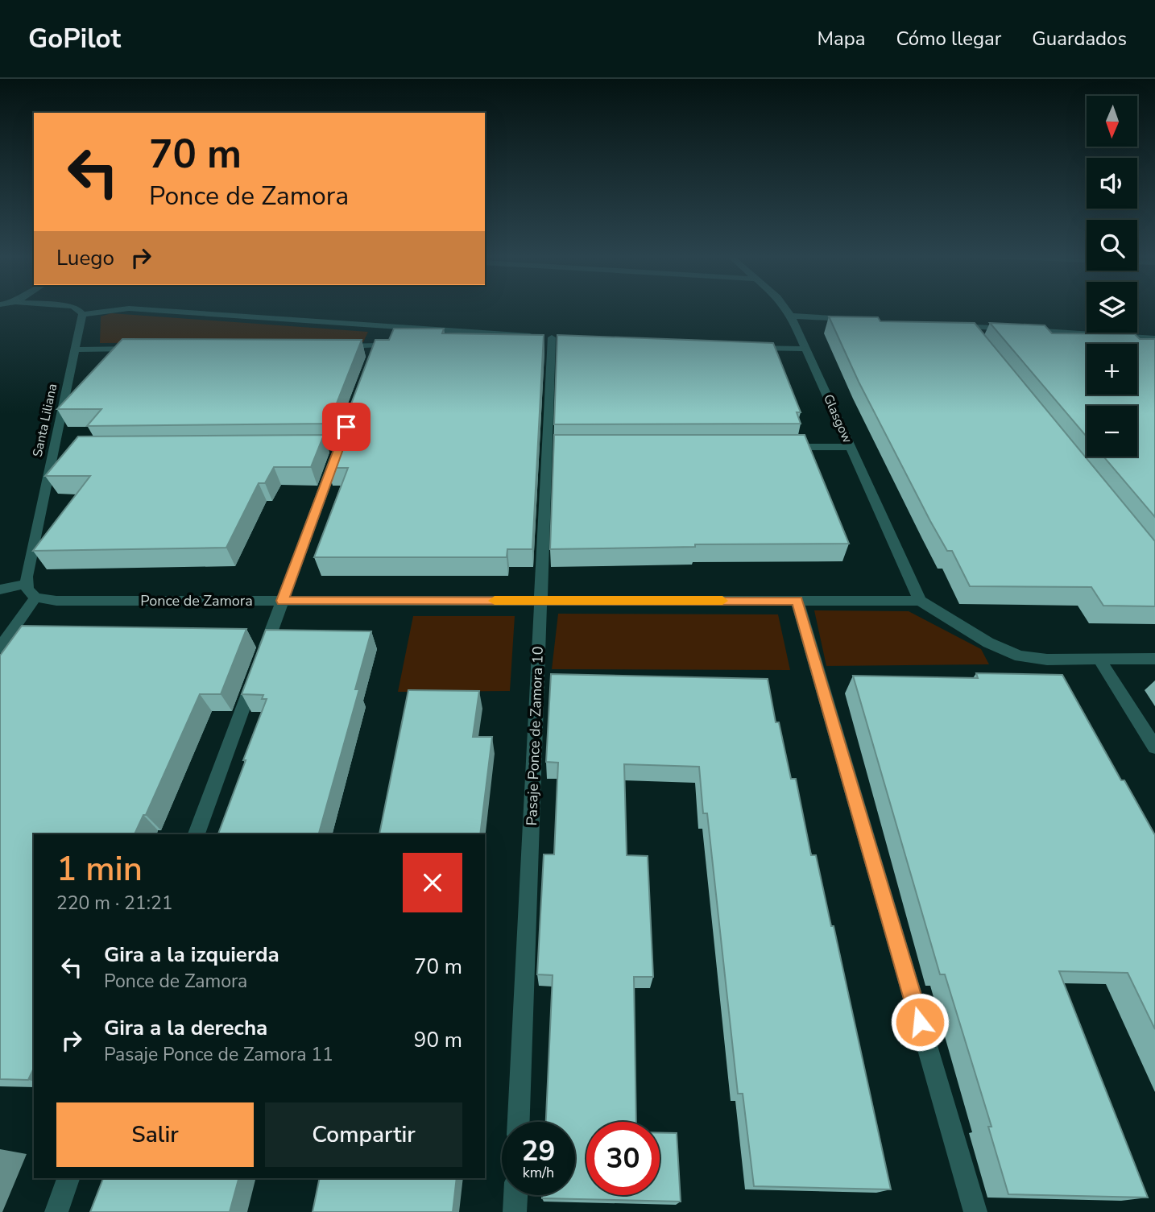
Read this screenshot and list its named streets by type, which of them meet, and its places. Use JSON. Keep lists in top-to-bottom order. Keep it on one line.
{"streets":{"street":["Glasgow","Santa Liliana","Ponce de Zamora","Pasaje Ponce de Zamora 10"]},"crossings":[["Glasgow","Ponce de Zamora"],["Ponce de Zamora","Pasaje Ponce de Zamora 10"]],"north":"bottom","page":{"header":"GoPilot","nav":["Mapa","Cómo llegar","Guardados"],"map_buttons":["+","−"],"turn":["70 m","Ponce de Zamora"],"then":"Luego","heading":["1 min","220 m · 21:21"],"list":[{"name":"Gira a la izquierda","note":"Ponce de Zamora","value":"70 m"},{"name":"Gira a la derecha","note":"Pasaje Ponce de Zamora 11","value":"90 m"}],"buttons":["Salir","Compartir"],"speed":"29 km/h","limit":"30"}}
